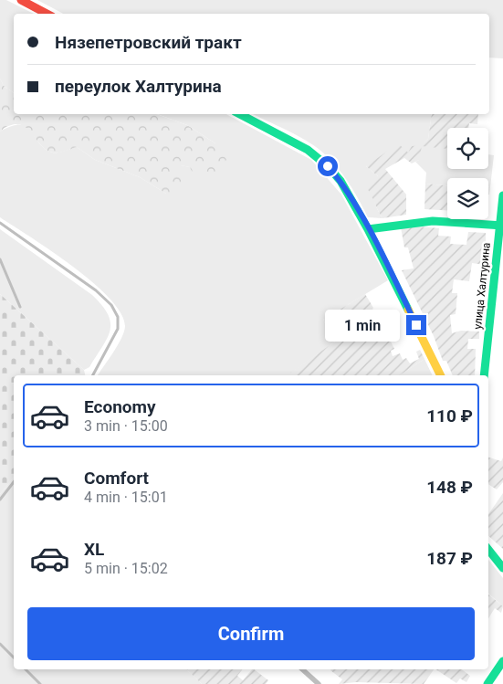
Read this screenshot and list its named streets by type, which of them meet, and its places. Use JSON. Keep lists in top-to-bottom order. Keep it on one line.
{"streets":{"main road":["улица Халтурина"]},"page":{"banner":["Нязепетровский тракт","переулок Халтурина"],"bubble":"1 min","list":[{"name":"Economy","note":"3 min · 15:00","value":"110 ₽"},{"name":"Comfort","note":"4 min · 15:01","value":"148 ₽"},{"name":"XL","note":"5 min · 15:02","value":"187 ₽"}],"buttons":"Confirm"}}
